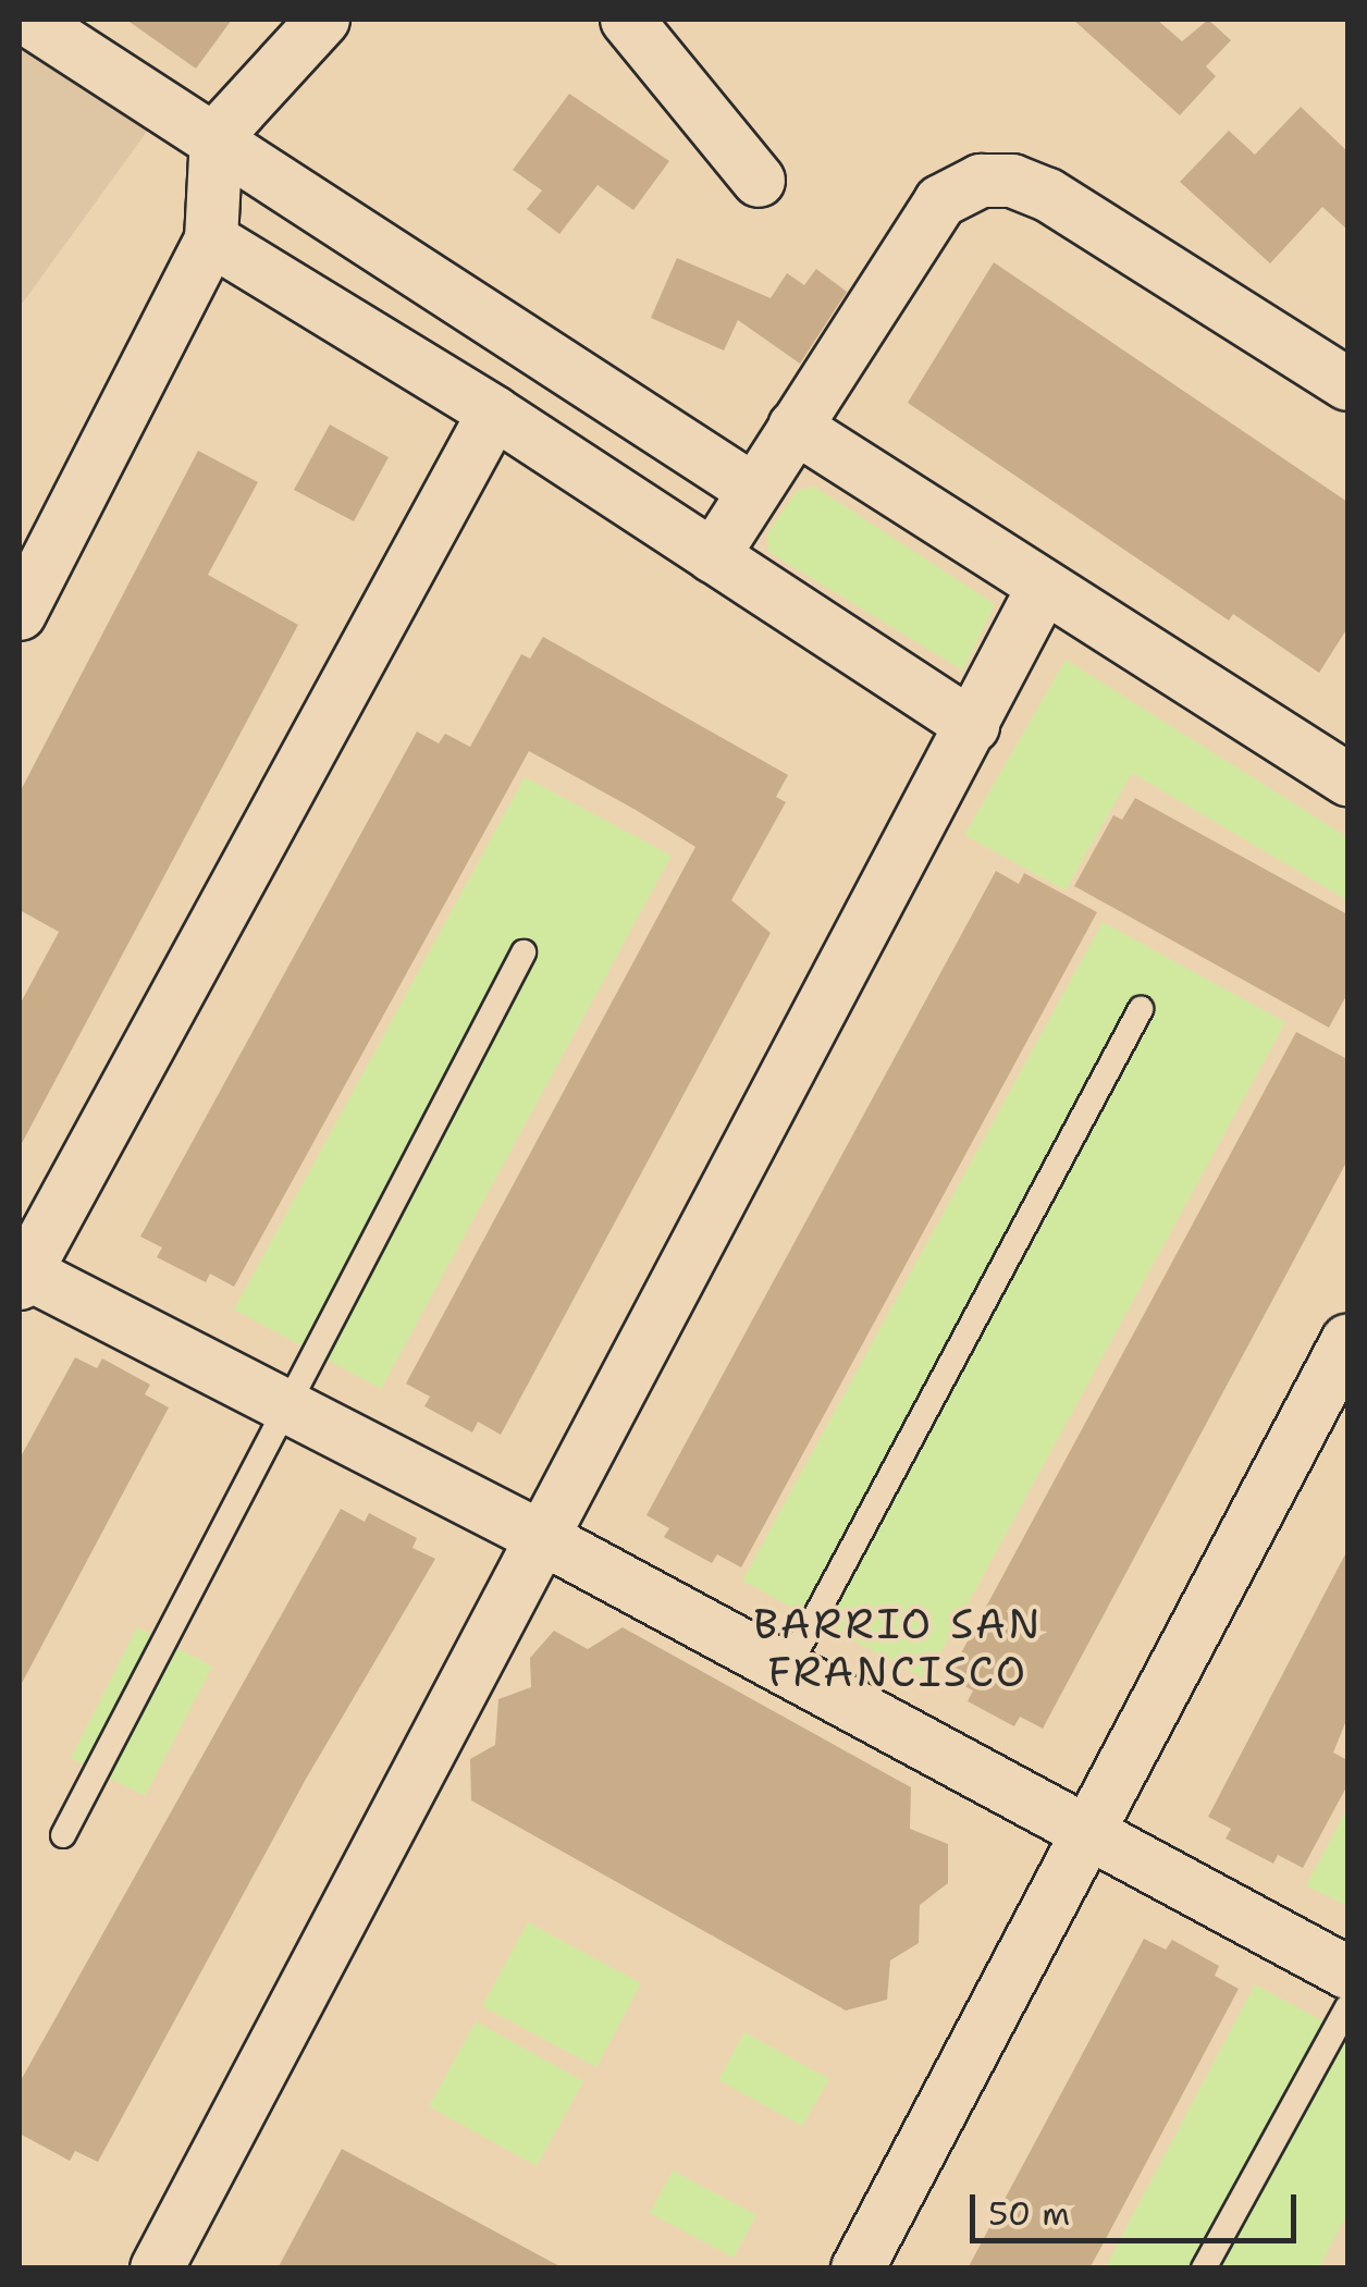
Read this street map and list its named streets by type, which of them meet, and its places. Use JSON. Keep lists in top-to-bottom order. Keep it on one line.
{"districts":["BARRIO SAN FRANCISCO"],"scale_bar":"50 m"}
